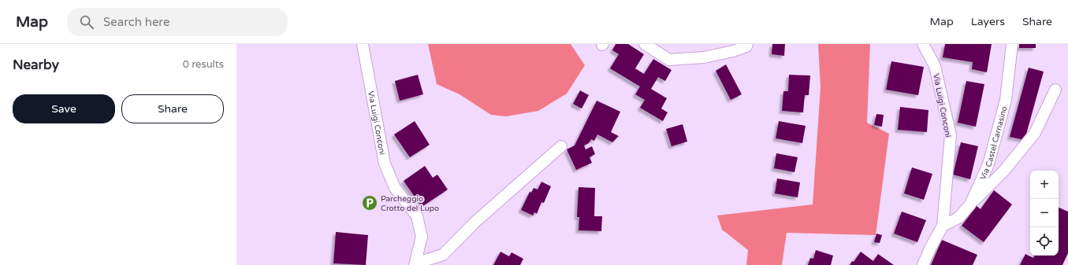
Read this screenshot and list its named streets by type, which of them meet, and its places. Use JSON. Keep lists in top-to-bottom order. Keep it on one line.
{"streets":{"street":["Via Luigi Conconi","Via Castel Carnasino"]},"crossings":[["Via Luigi Conconi","Via Castel Carnasino"]],"places":{"parking":["Parcheggio Crotto del Lupo"]},"page":{"header":"Map","search":"Search here","nav":["Map","Layers","Share"],"heading":["Nearby","0 results"],"buttons":["Save","Share"],"map_buttons":["+","−"]}}
